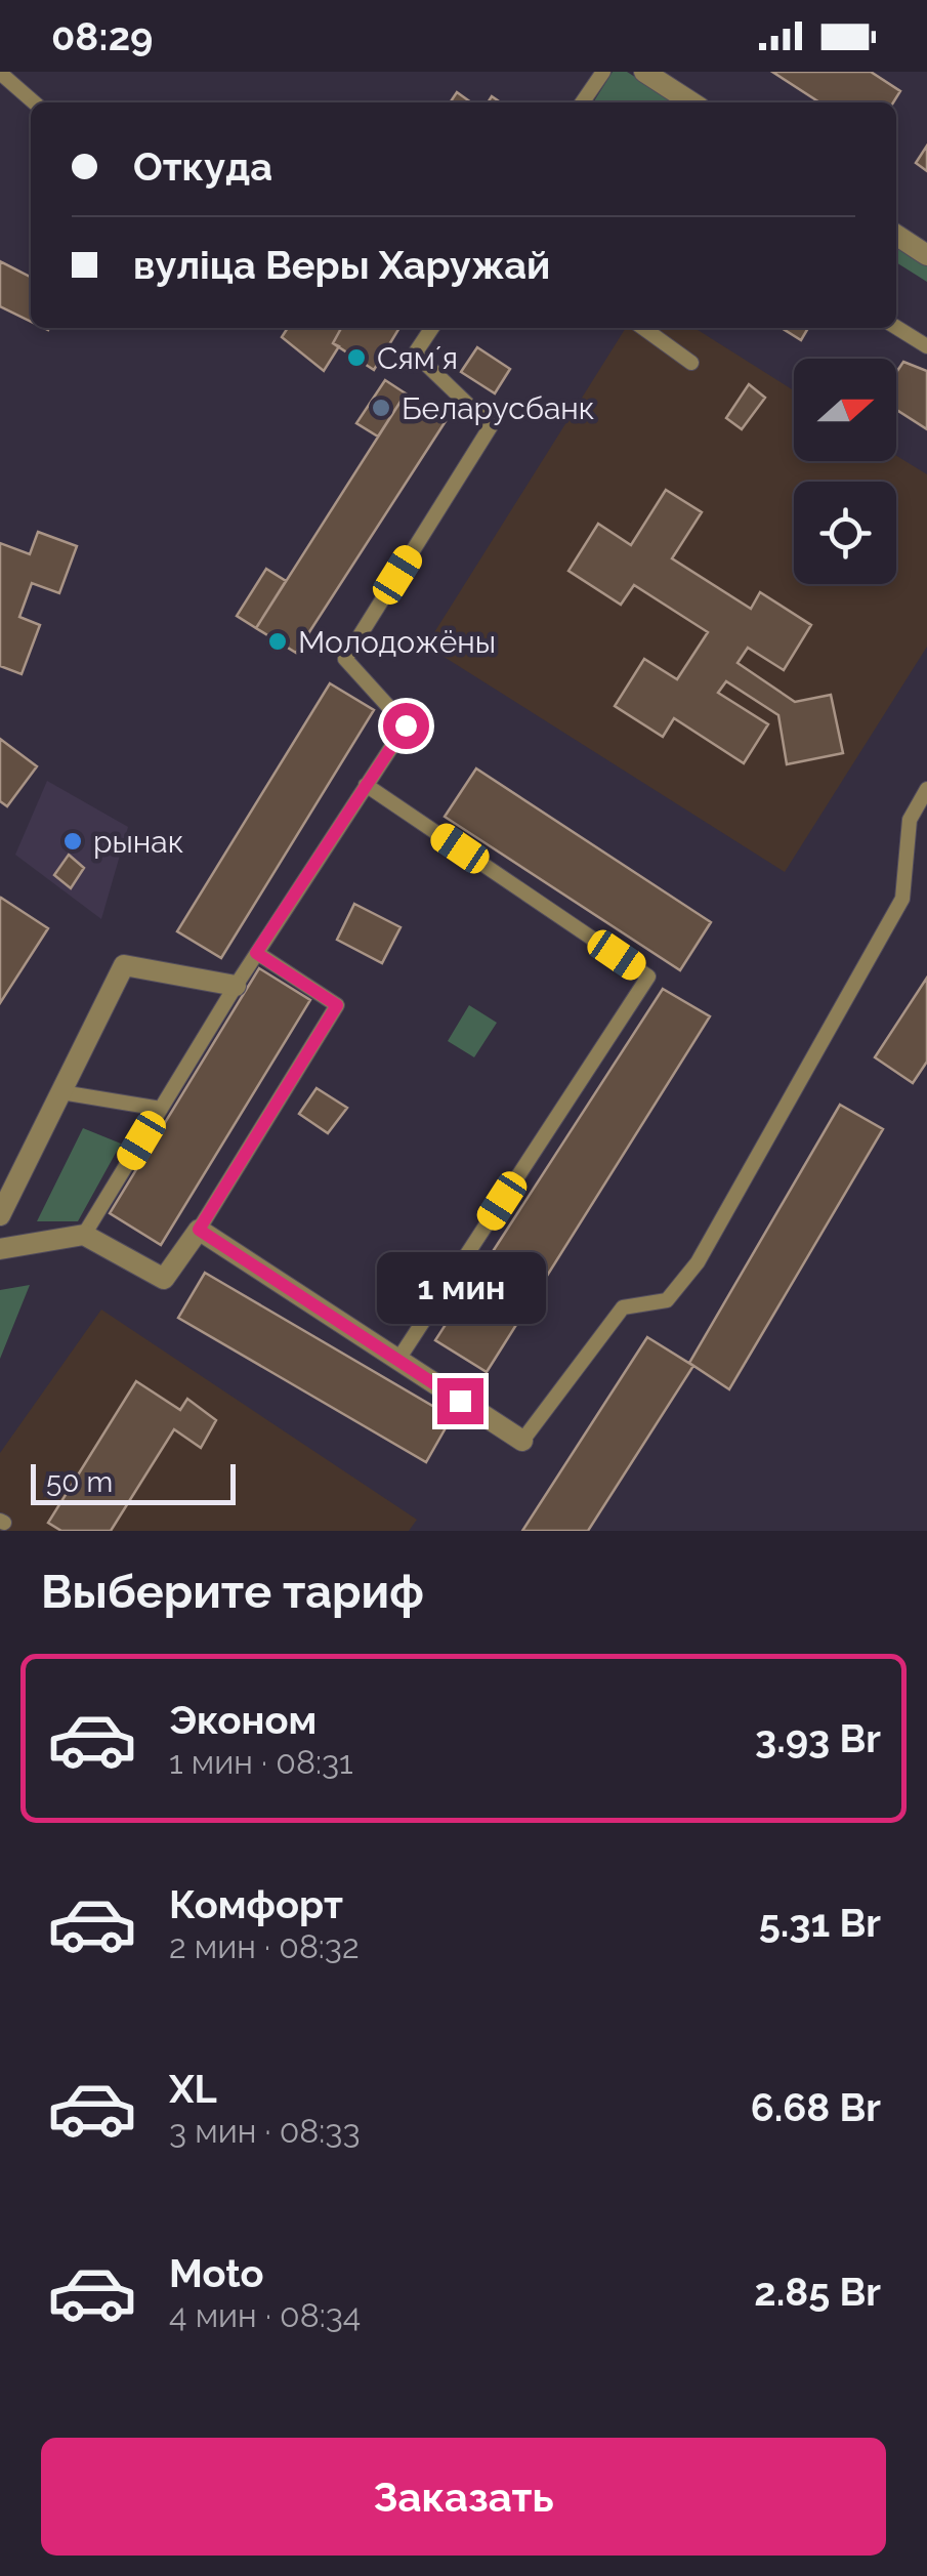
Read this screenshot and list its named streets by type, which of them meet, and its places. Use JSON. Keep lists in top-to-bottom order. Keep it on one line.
{"places":["Сямʼя","Беларусбанк","Молодожёны","рынак"],"scale_bar":"50 m","north":"right","page":{"status":"08:29","banner":["Откуда","вуліца Веры Харужай"],"bubble":"1 мин","scale":"50 m","heading":"Выберите тариф","list":[{"name":"Эконом","note":"1 мин · 08:31","value":"3.93 Br"},{"name":"Комфорт","note":"2 мин · 08:32","value":"5.31 Br"},{"name":"XL","note":"3 мин · 08:33","value":"6.68 Br"},{"name":"Moto","note":"4 мин · 08:34","value":"2.85 Br"}],"buttons":"Заказать"}}
